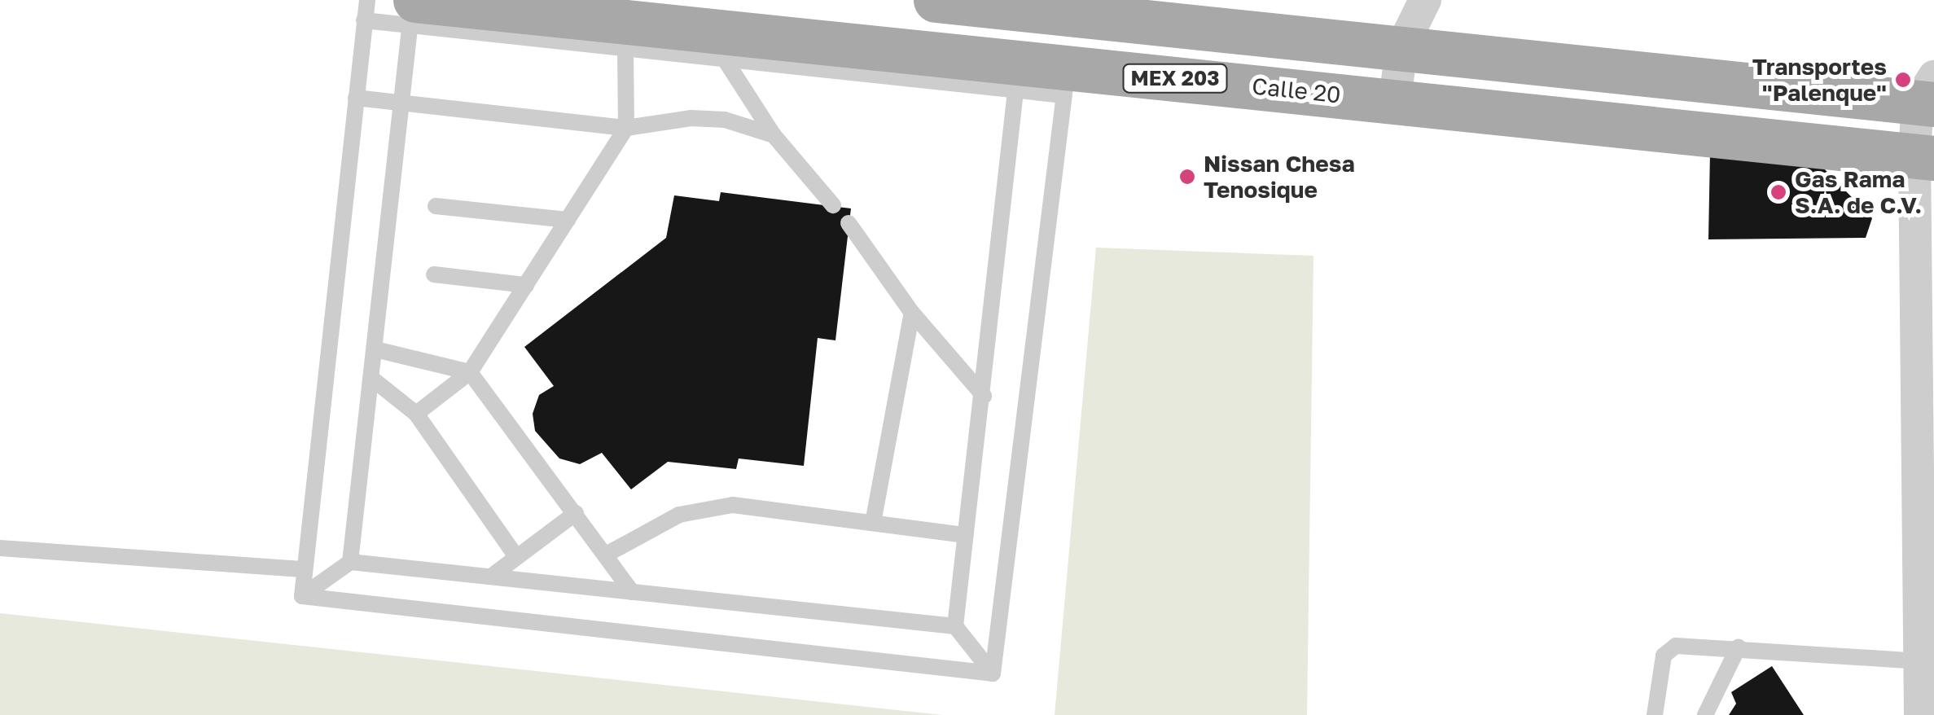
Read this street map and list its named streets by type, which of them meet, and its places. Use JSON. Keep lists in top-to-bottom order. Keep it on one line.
{"streets":{"main road":["MEX 203","Calle 20"]},"places":["Transportes \"Palenque\"","Nissan Chesa Tenosique","Gas Rama S.A. de C.V."]}
